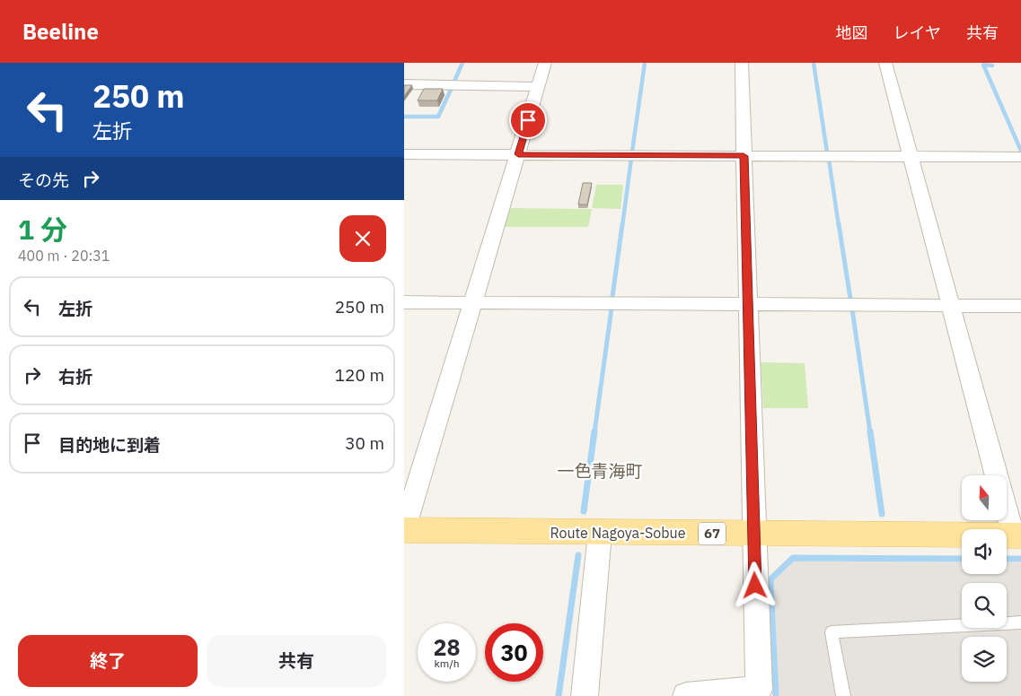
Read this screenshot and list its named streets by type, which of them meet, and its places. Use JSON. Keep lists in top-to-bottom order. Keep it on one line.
{"streets":{"main road":["Route Nagoya-Sobue","67"]},"districts":["一色青海町"],"north":"top","page":{"header":"Beeline","nav":["地図","レイヤ","共有"],"turn":["250 m","左折"],"then":"その先","heading":["1 分","400 m · 20:31"],"list":[{"name":"左折","value":"250 m"},{"name":"右折","value":"120 m"},{"name":"目的地に到着","value":"30 m"}],"speed":"28 km/h","limit":"30","buttons":["終了","共有"]}}
